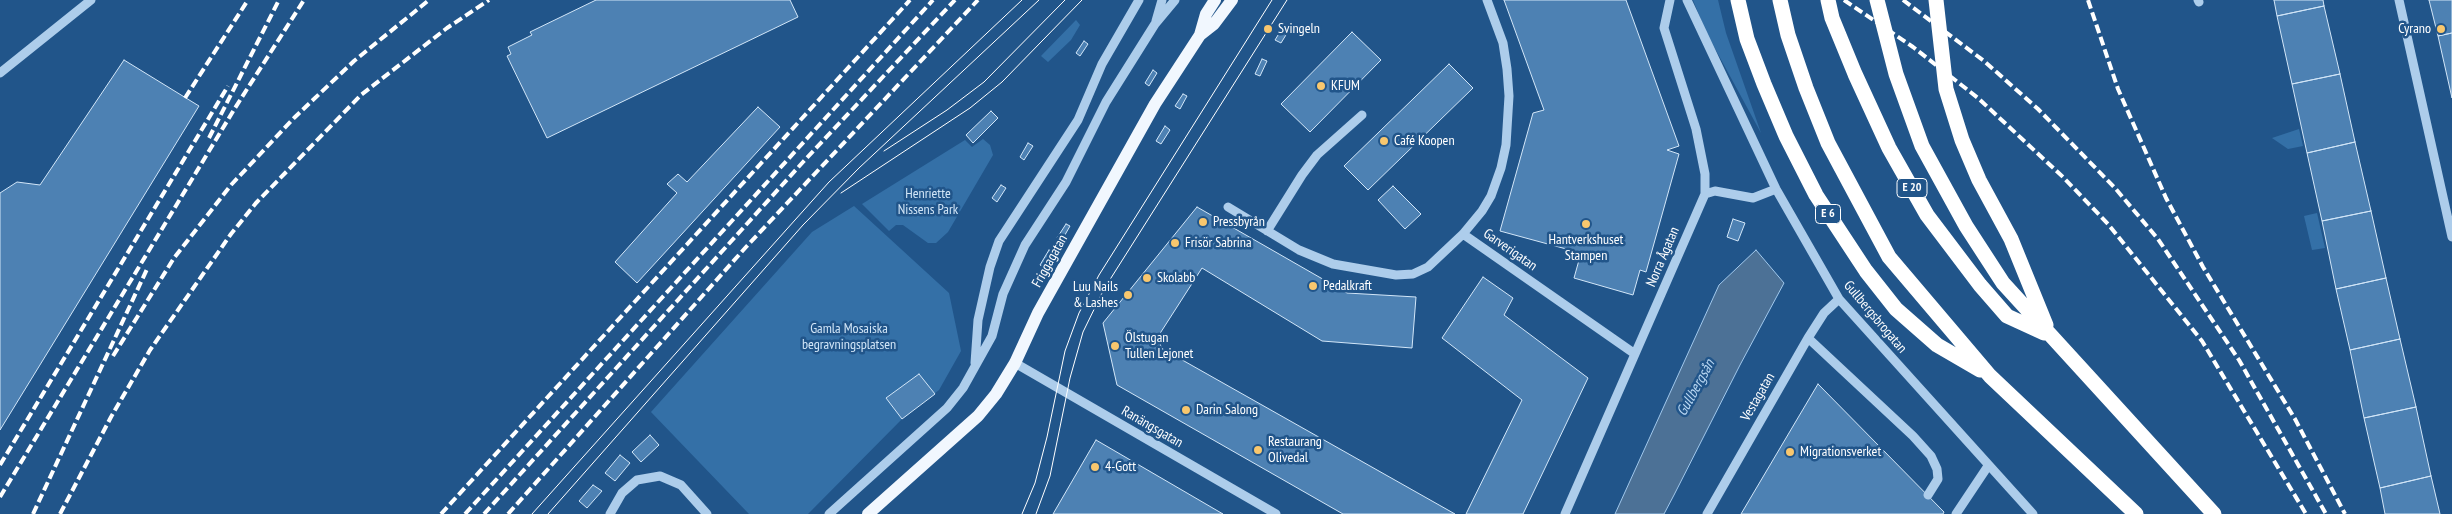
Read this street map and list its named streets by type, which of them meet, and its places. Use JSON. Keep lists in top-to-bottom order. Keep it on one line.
{"streets":{"highway":["E 20","E 6"],"main road":["Friggagatan"],"street":["Garverigatan","Norra Ågatan","Gullbergsbrogatan","Vestagatan","Ranängsgatan"]},"crossings":[["Garverigatan","Norra Ågatan"],["Friggagatan","Ranängsgatan"],["Gullbergsbrogatan","Vestagatan"]],"water":["Gullbergsån"],"parks":["Henriette Nissens Park","Gamla Mosaiska begravningsplatsen"],"places":["Svingeln","Cyrano","KFUM","Café Koopen","Pressbyrån","Hantverkshuset Stampen","Frisör Sabrina","Skolabb","Pedalkraft","Luu Nails & Lashes","Ölstugan Tullen Lejonet","Darin Salong","Restaurang Olivedal","Migrationsverket","4-Gott"]}
